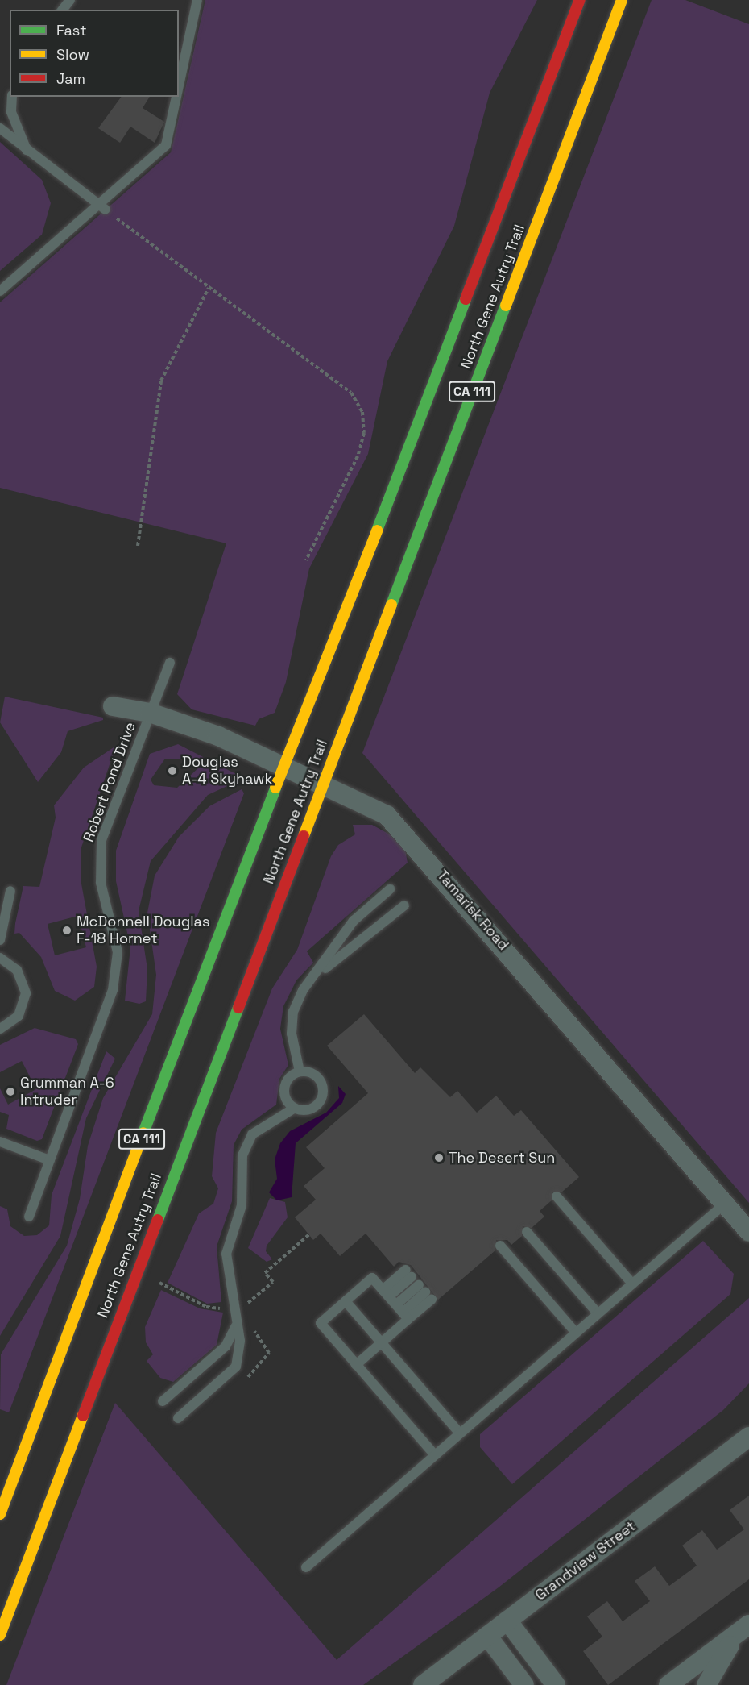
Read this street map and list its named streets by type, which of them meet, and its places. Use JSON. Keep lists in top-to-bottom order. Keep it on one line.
{"streets":{"main road":["North Gene Autry Trail","CA 111"],"street":["Tamarisk Road","Grandview Street"],"lane":["Robert Pond Drive"]},"crossings":[["North Gene Autry Trail","Tamarisk Road"],["Robert Pond Drive","Tamarisk Road"]],"places":["Douglas A-4 Skyhawk","McDonnell Douglas F-18 Hornet","Grumman A-6 Intruder","The Desert Sun"],"legend":["Fast","Slow","Jam"]}
